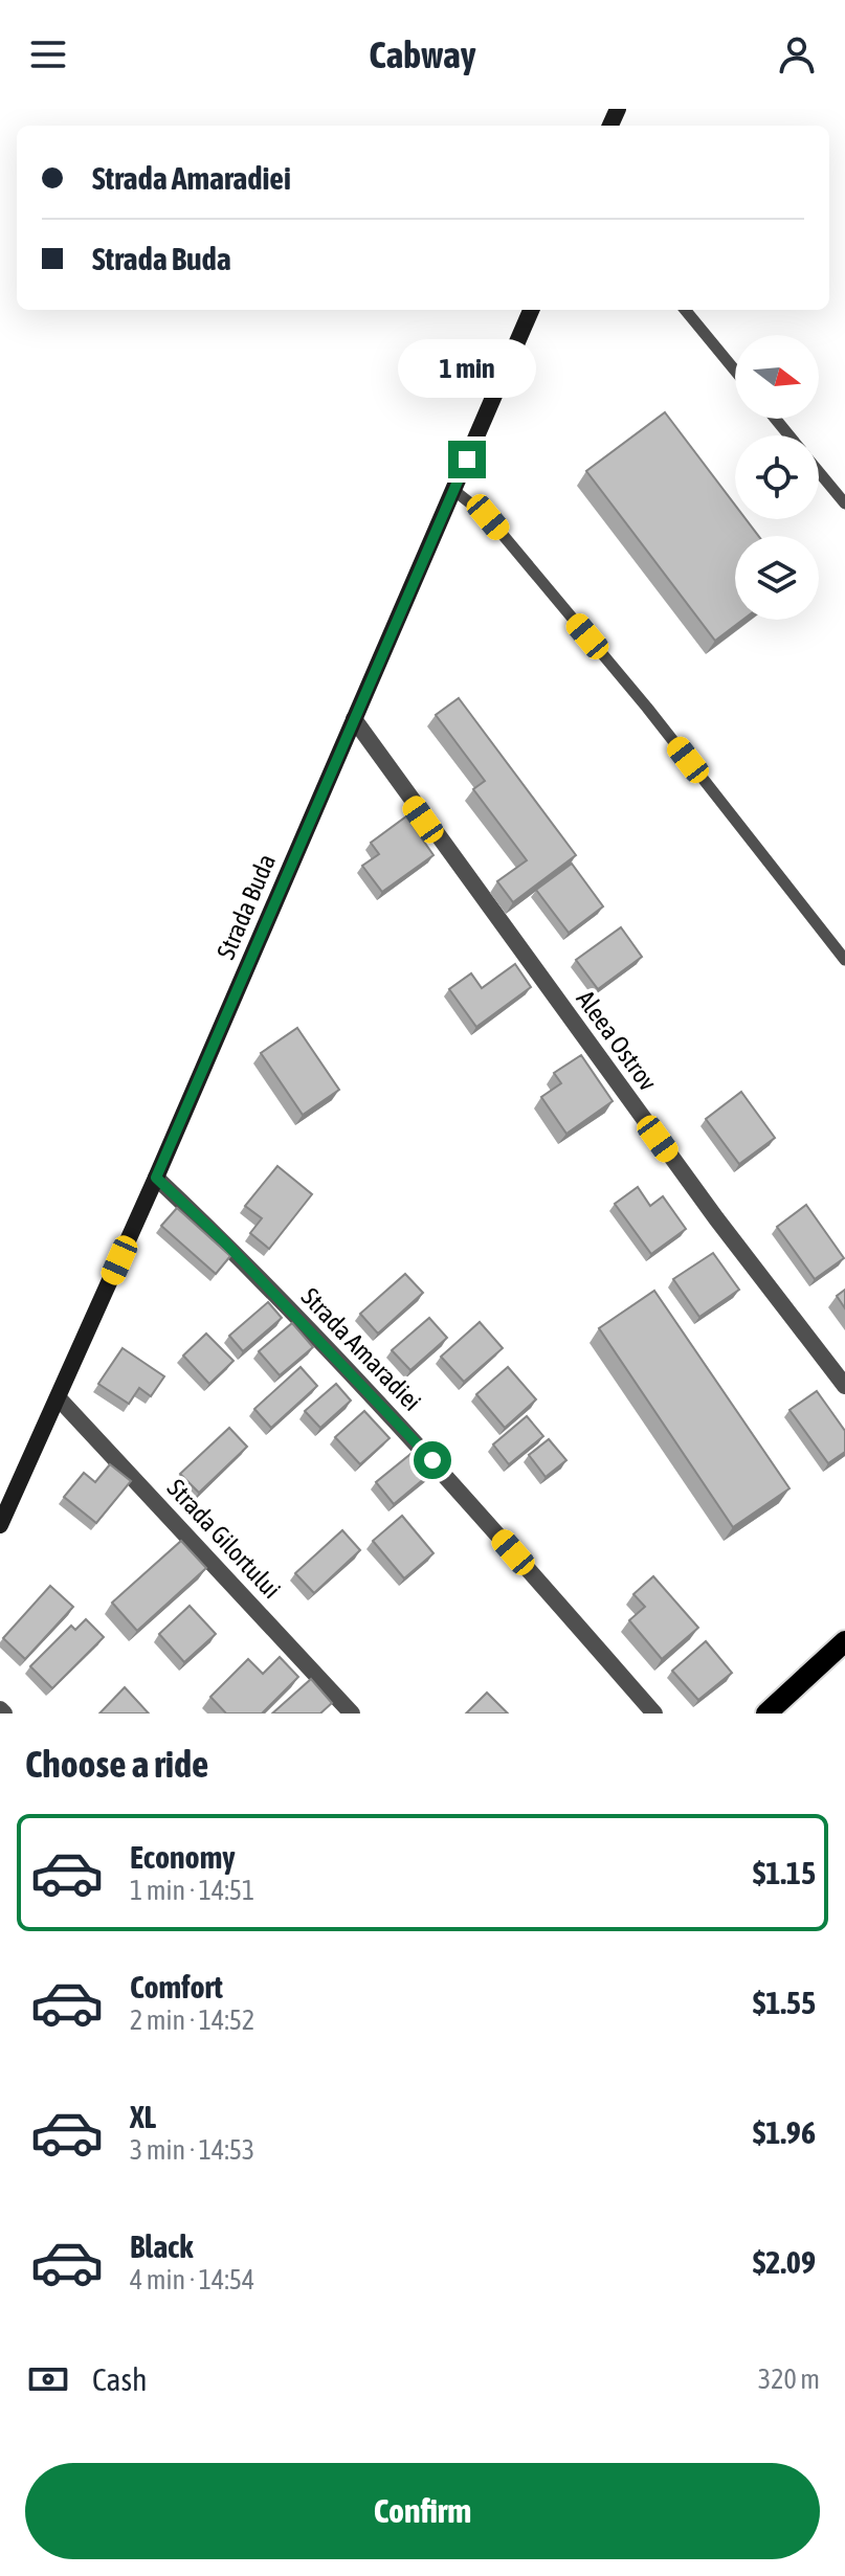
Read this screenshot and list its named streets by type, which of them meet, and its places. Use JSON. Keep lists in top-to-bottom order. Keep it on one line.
{"streets":{"main road":["Strada Buda"],"street":["Aleea Ostrov","Strada Amaradiei","Strada Gilortului"]},"crossings":[["Strada Buda","Aleea Ostrov"],["Strada Buda","Strada Amaradiei"],["Strada Buda","Strada Gilortului"]],"north":"right","page":{"header":"Cabway","banner":["Strada Amaradiei","Strada Buda"],"bubble":"1 min","heading":"Choose a ride","list":[{"name":"Economy","note":"1 min · 14:51","value":"$1.15"},{"name":"Comfort","note":"2 min · 14:52","value":"$1.55"},{"name":"XL","note":"3 min · 14:53","value":"$1.96"},{"name":"Black","note":"4 min · 14:54","value":"$2.09"}],"pay":["Cash","320 m"],"buttons":"Confirm"}}
